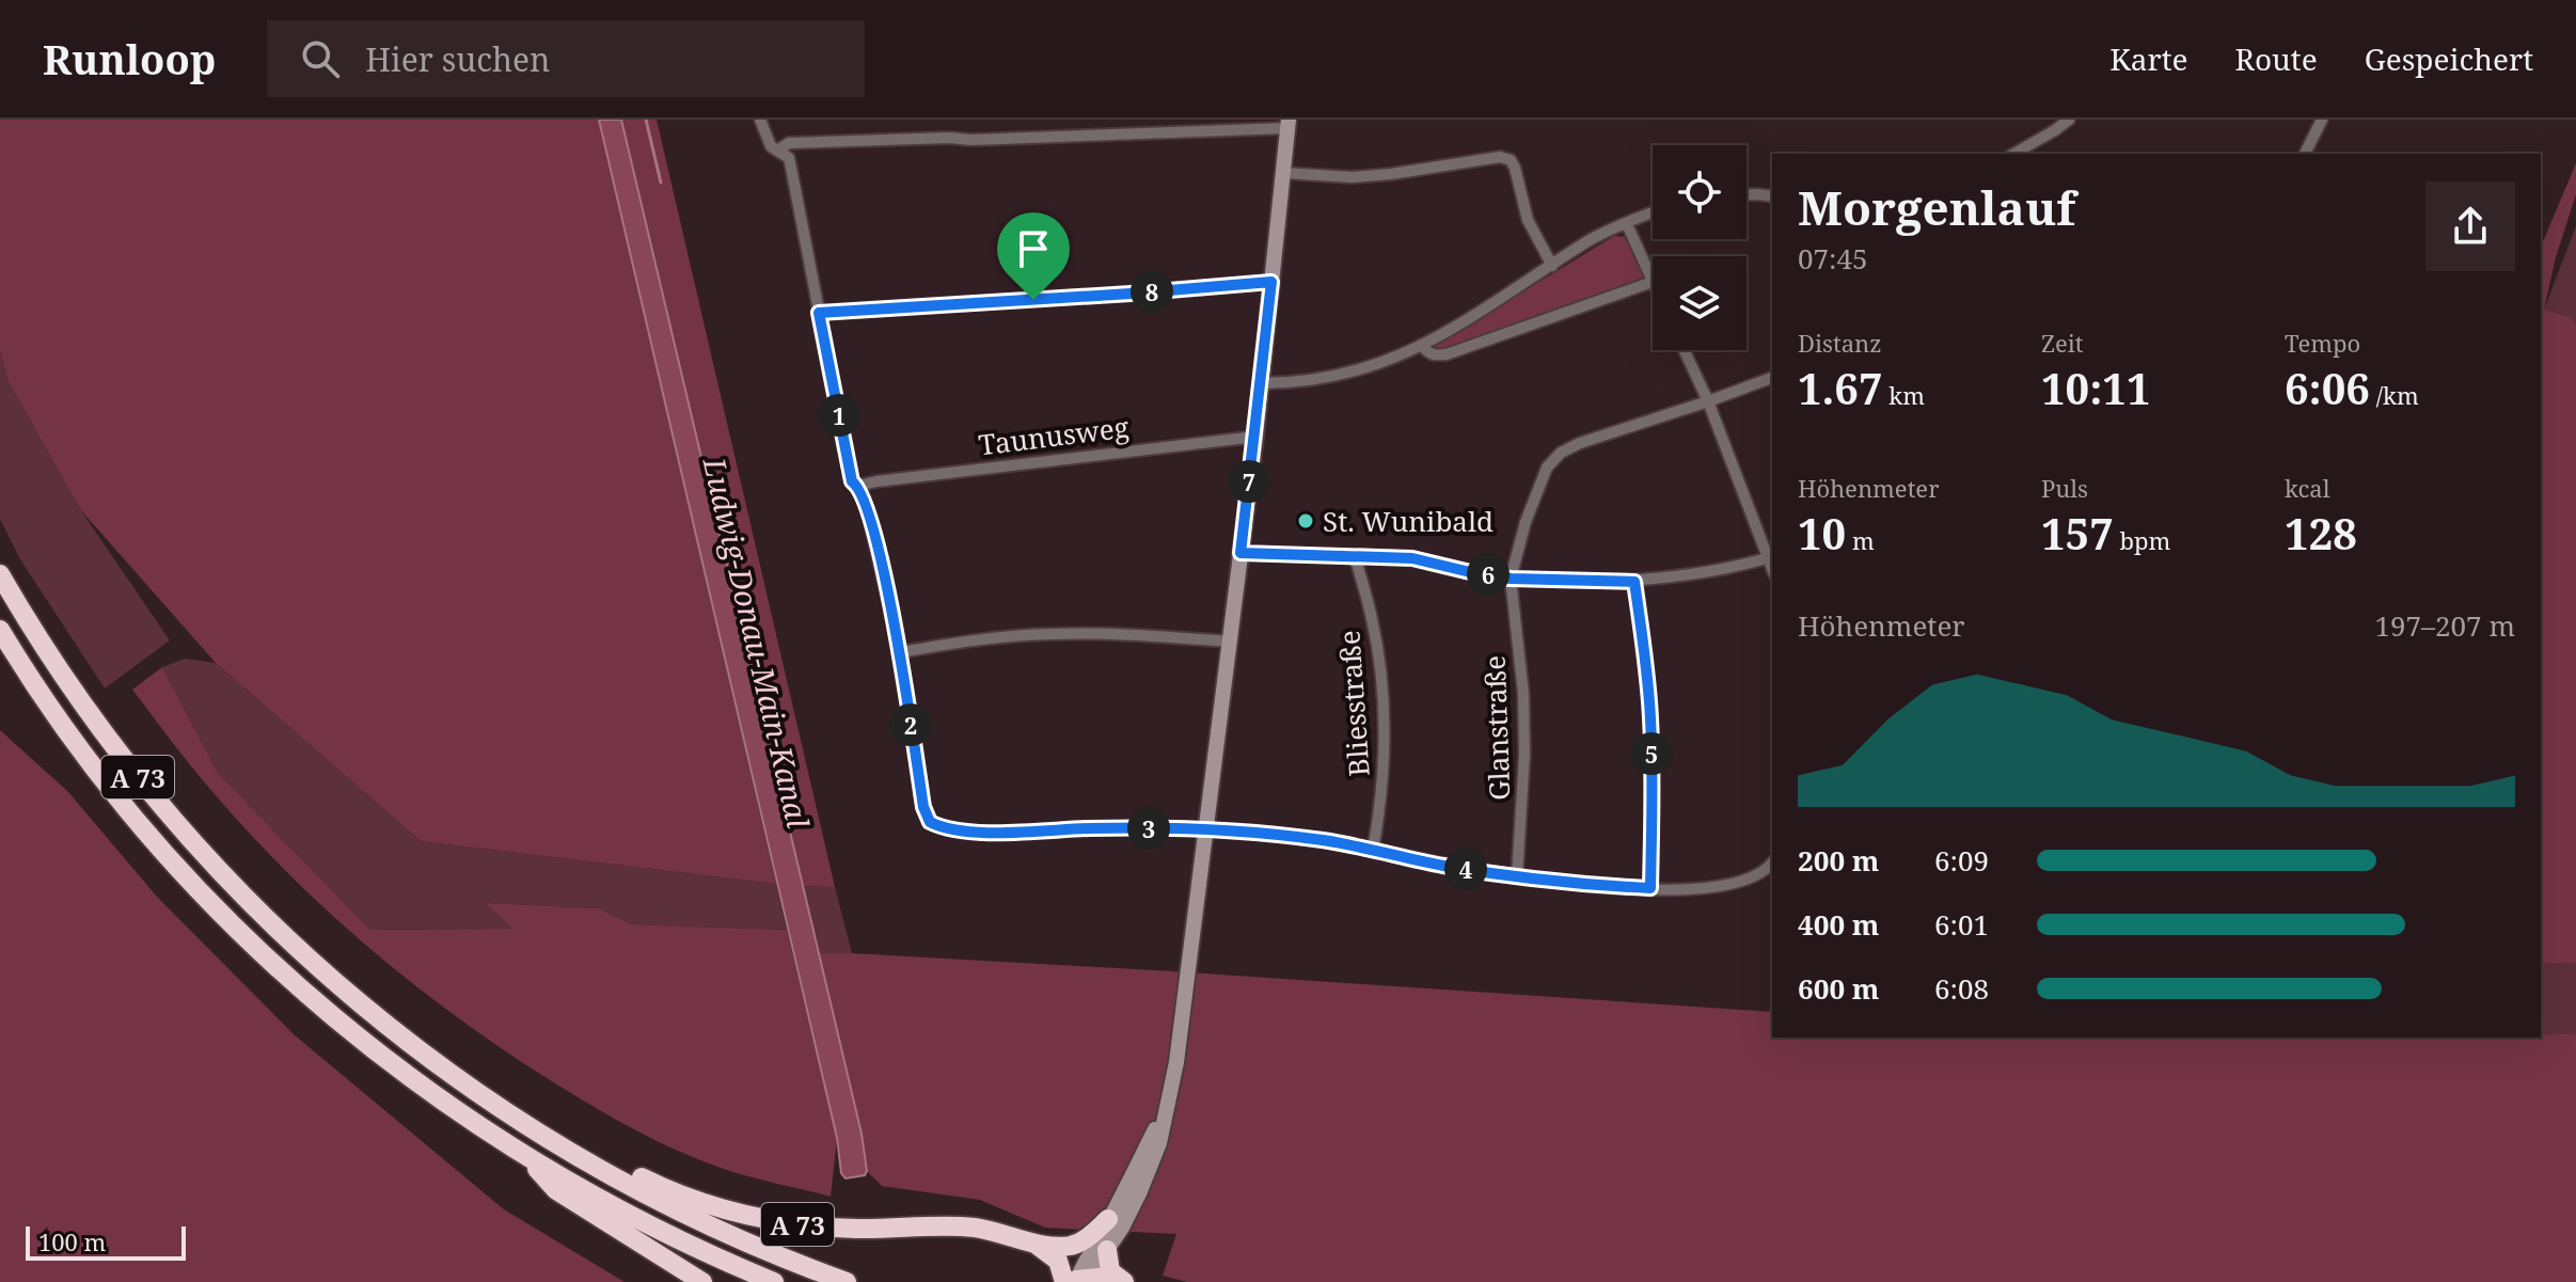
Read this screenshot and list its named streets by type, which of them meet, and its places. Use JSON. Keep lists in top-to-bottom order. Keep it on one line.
{"streets":{"highway":["A 73"],"street":["Taunusweg","Bliesstraße","Glanstraße"]},"water":["Ludwig-Donau-Main-Kanal"],"places":["St. Wunibald"],"scale_bar":"100 m","page":{"header":"Runloop","search":"Hier suchen","nav":["Karte","Route","Gespeichert"],"heading":["Morgenlauf","07:45"],"pins":["8","1","7","6","2","5","3","4"],"stats":[["Distanz","1.67 km"],["Zeit","10:11"],["Tempo","6:06 /km"],["Höhenmeter","10 m"],["Puls","157 bpm"],["kcal","128"]],"chart":["Höhenmeter","197–207 m"],"list":[{"name":"200 m","note":"6:09"},{"name":"400 m","note":"6:01"},{"name":"600 m","note":"6:08"}],"scale":"100 m"}}
